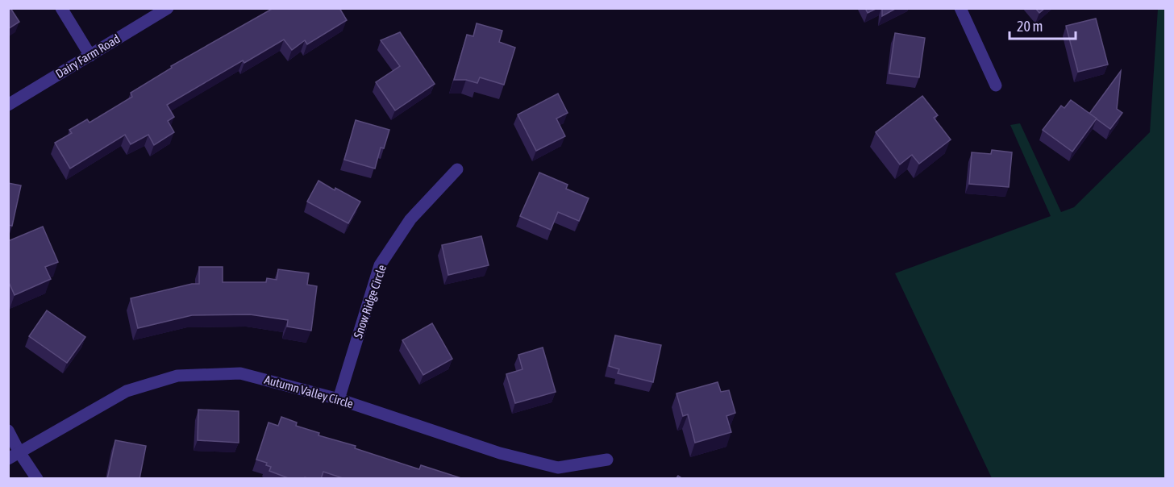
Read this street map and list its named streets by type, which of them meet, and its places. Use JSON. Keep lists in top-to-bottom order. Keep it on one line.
{"streets":{"street":["Dairy Farm Road","Snow Ridge Circle","Autumn Valley Circle"]},"crossings":[["Snow Ridge Circle","Autumn Valley Circle"]],"scale_bar":"20 m"}
